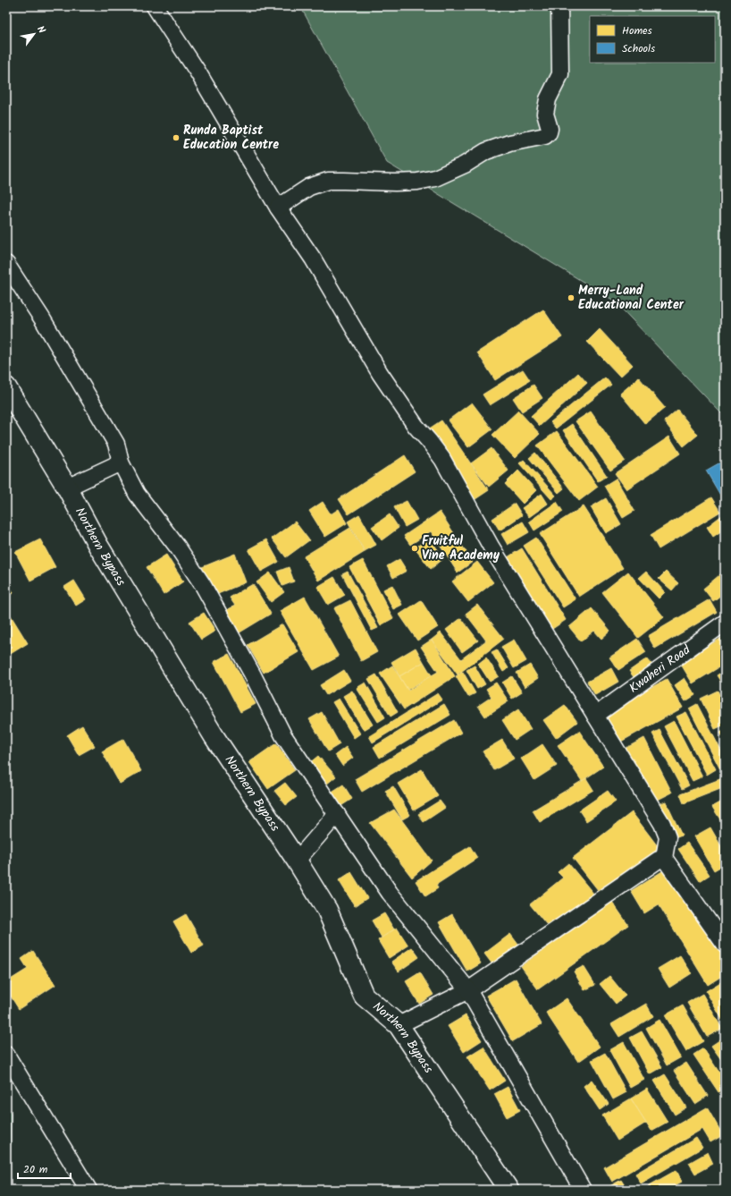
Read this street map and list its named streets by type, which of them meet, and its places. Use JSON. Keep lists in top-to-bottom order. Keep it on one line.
{"streets":{"main road":["Northern Bypass"],"street":["Kwaheri Road"]},"places":["Runda Baptist Education Centre","Merry-Land Educational Center","Fruitful Vine Academy"],"legend":["Homes","Schools"],"scale_bar":"20 m","north":"top right"}
